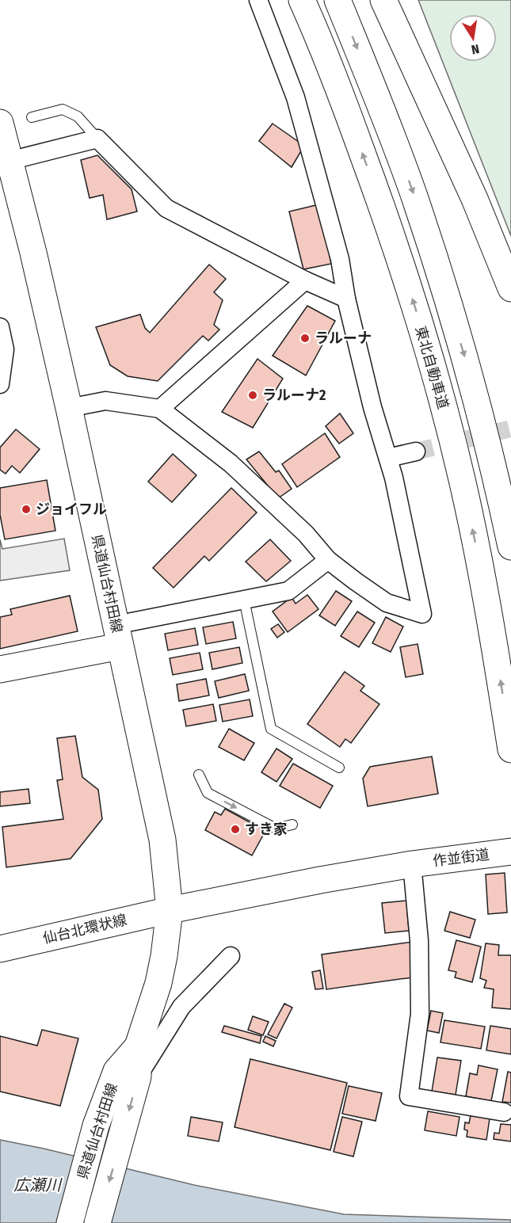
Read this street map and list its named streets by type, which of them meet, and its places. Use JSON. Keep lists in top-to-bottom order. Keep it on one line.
{"streets":{"main road":["東北自動車道","県道仙台村田線","作並街道","仙台北環状線"]},"crossings":[["県道仙台村田線","作並街道"],["県道仙台村田線","仙台北環状線"],["作並街道","仙台北環状線"]],"water":["広瀬川"],"places":["ラルーナ","ラルーナ2","ジョイフル","すき家"],"north":"bottom"}
